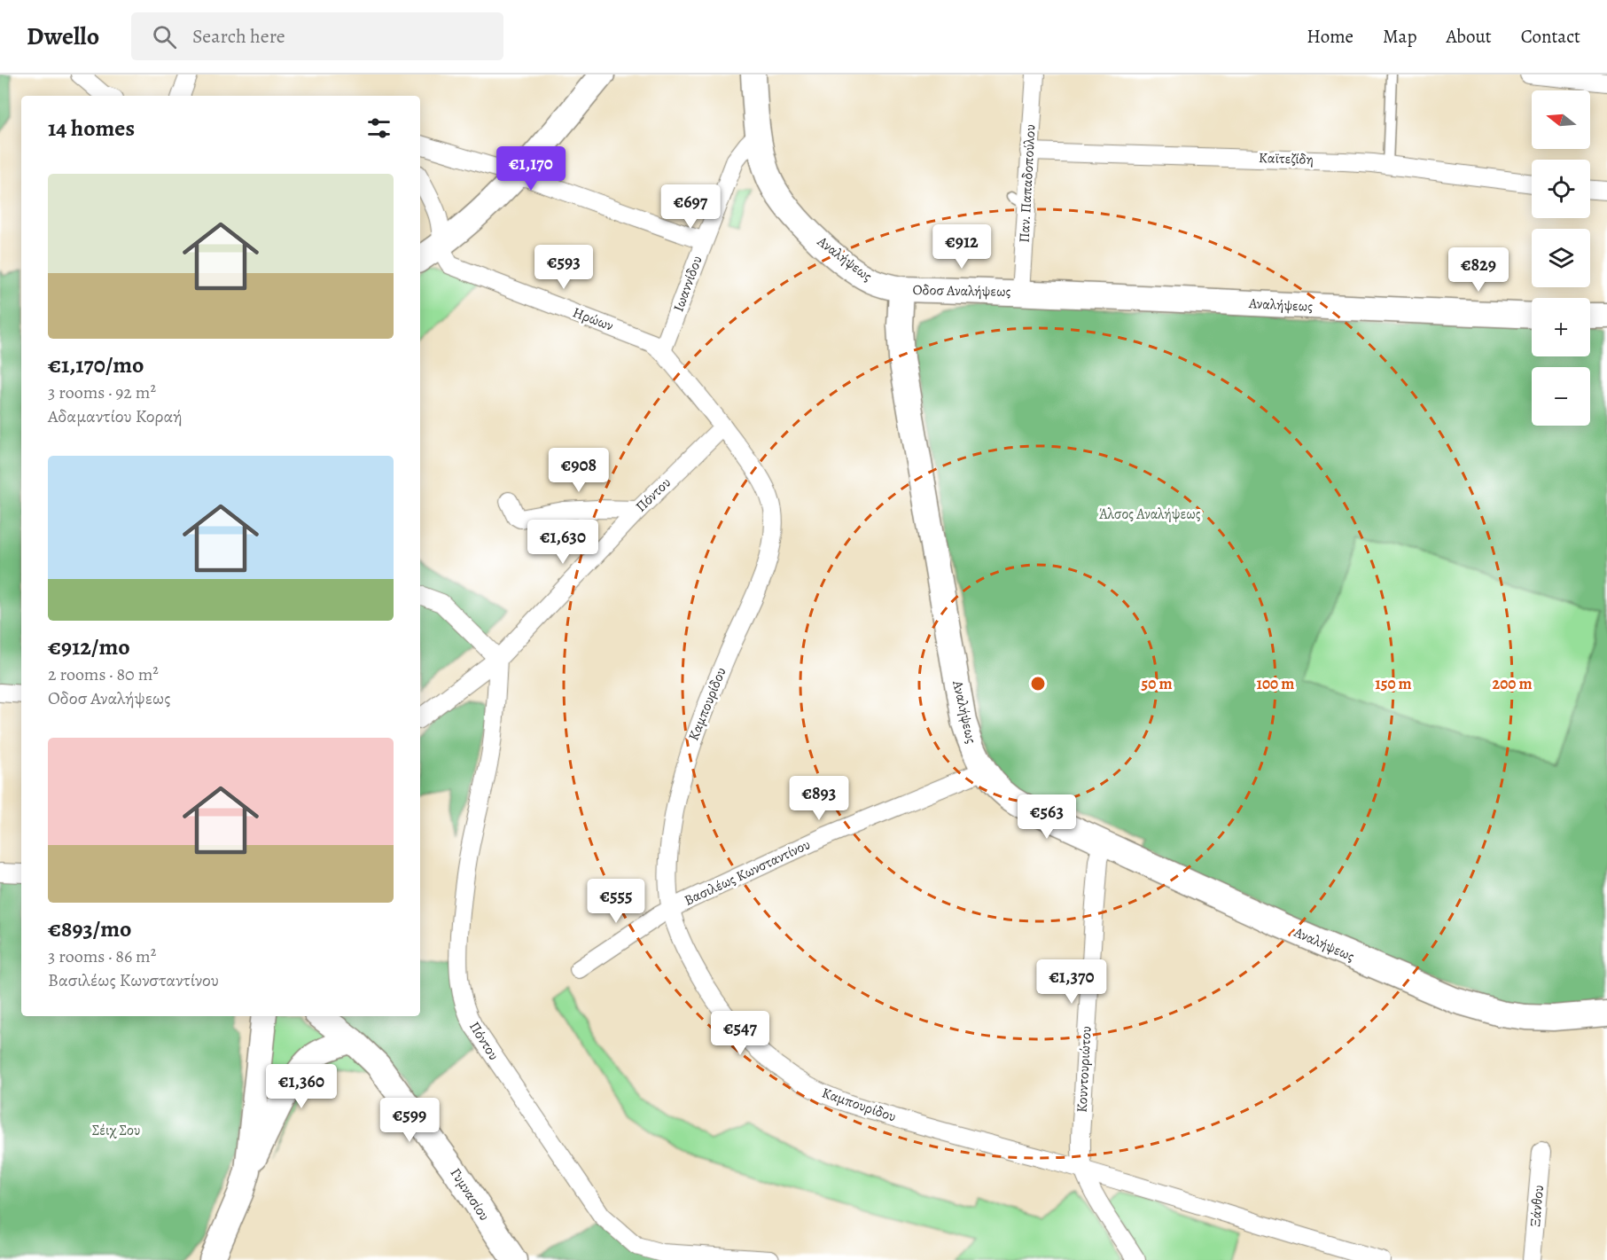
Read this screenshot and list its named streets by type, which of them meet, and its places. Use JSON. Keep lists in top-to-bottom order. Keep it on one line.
{"streets":{"street":["Καϊτεζίδη","Παν. Παπαδοπούλου","Αναλήψεως","Ιωαννίδου","Οδοσ Αναλήψεως","Ηρώων","Πόντου","Καμπουρίδου","Βασιλέως Κωνσταντίνου","Κουντουριώτου","Γυμνασίου","Ξάνθου"]},"crossings":[["Καϊτεζίδη","Παν. Παπαδοπούλου"],["Παν. Παπαδοπούλου","Αναλήψεως"],["Παν. Παπαδοπούλου","Οδοσ Αναλήψεως"],["Αναλήψεως","Ιωαννίδου"],["Αναλήψεως","Οδοσ Αναλήψεως"],["Αναλήψεως","Βασιλέως Κωνσταντίνου"],["Αναλήψεως","Κουντουριώτου"],["Ιωαννίδου","Ηρώων"],["Ηρώων","Πόντου"],["Ηρώων","Καμπουρίδου"],["Πόντου","Καμπουρίδου"],["Καμπουρίδου","Βασιλέως Κωνσταντίνου"],["Καμπουρίδου","Κουντουριώτου"]],"parks":["Άλσος Αναλήψεως","Σέιχ Σου"],"north":"left","page":{"header":"Dwello","search":"Search here","nav":["Home","Map","About","Contact"],"map_buttons":["+","−"],"heading":"14 homes","price":["€1,170","€697","€912","€593","€829","€908","€1,630","€893","€563","€555","€1,370","€547","€1,360","€599"],"list":[{"name":"€1,170/mo","note":"3 rooms · 92 m² · Αδαμαντίου Κοραή"},{"name":"€912/mo","note":"2 rooms · 80 m² · Οδοσ Αναλήψεως"},{"name":"€893/mo","note":"3 rooms · 86 m² · Βασιλέως Κωνσταντίνου"}]},"rings":["50 m","100 m","150 m","200 m"]}
